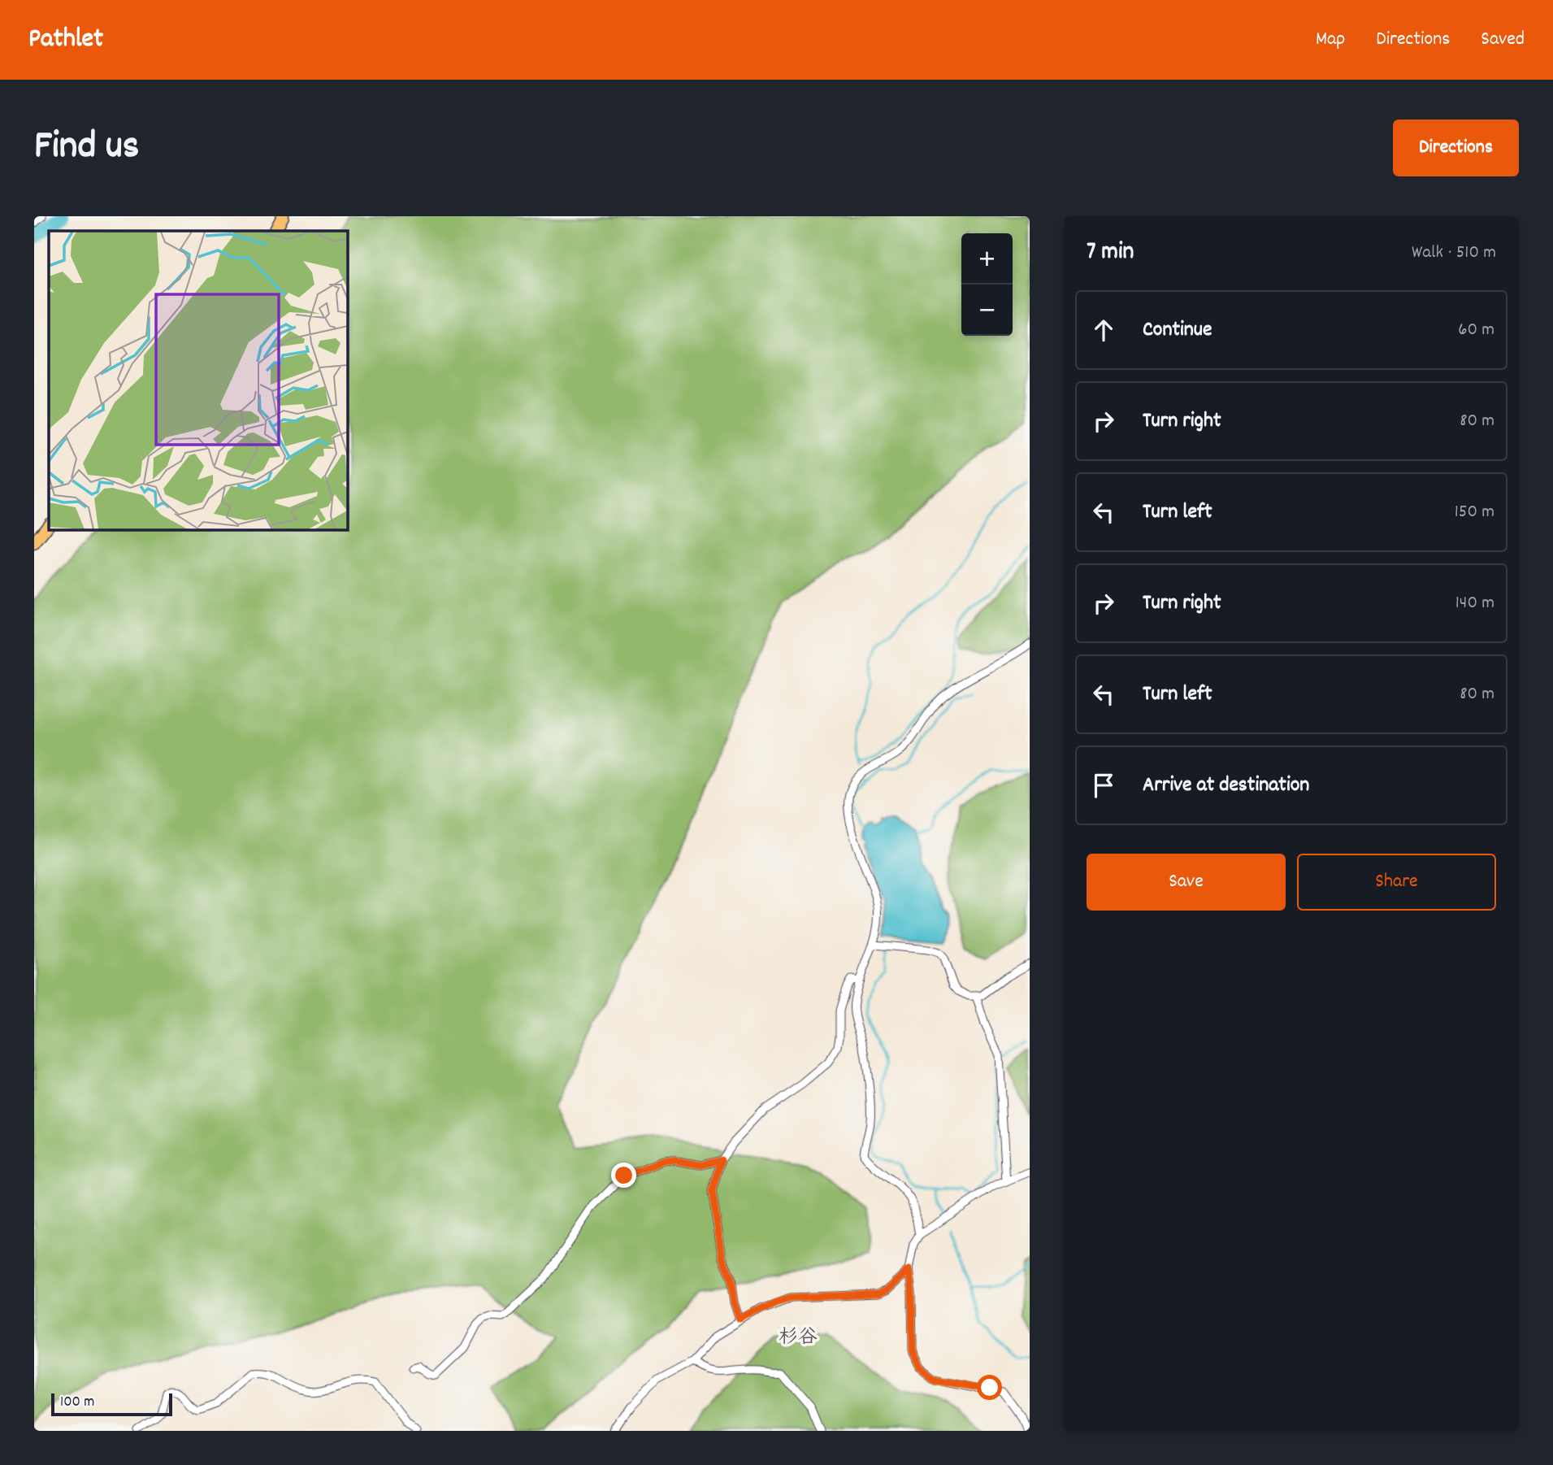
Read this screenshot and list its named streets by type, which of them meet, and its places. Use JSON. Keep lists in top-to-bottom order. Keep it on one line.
{"districts":["杉谷"],"scale_bar":"100 m","page":{"header":"Pathlet","nav":["Map","Directions","Saved"],"title":"Find us","buttons":["Directions",["Save","Share"]],"heading":["7 min","Walk · 510 m"],"map_buttons":["+","−"],"list":[["Continue","60 m"],["Turn right","80 m"],["Turn left","150 m"],["Turn right","140 m"],["Turn left","80 m"],"Arrive at destination"],"scale":"100 m"}}
